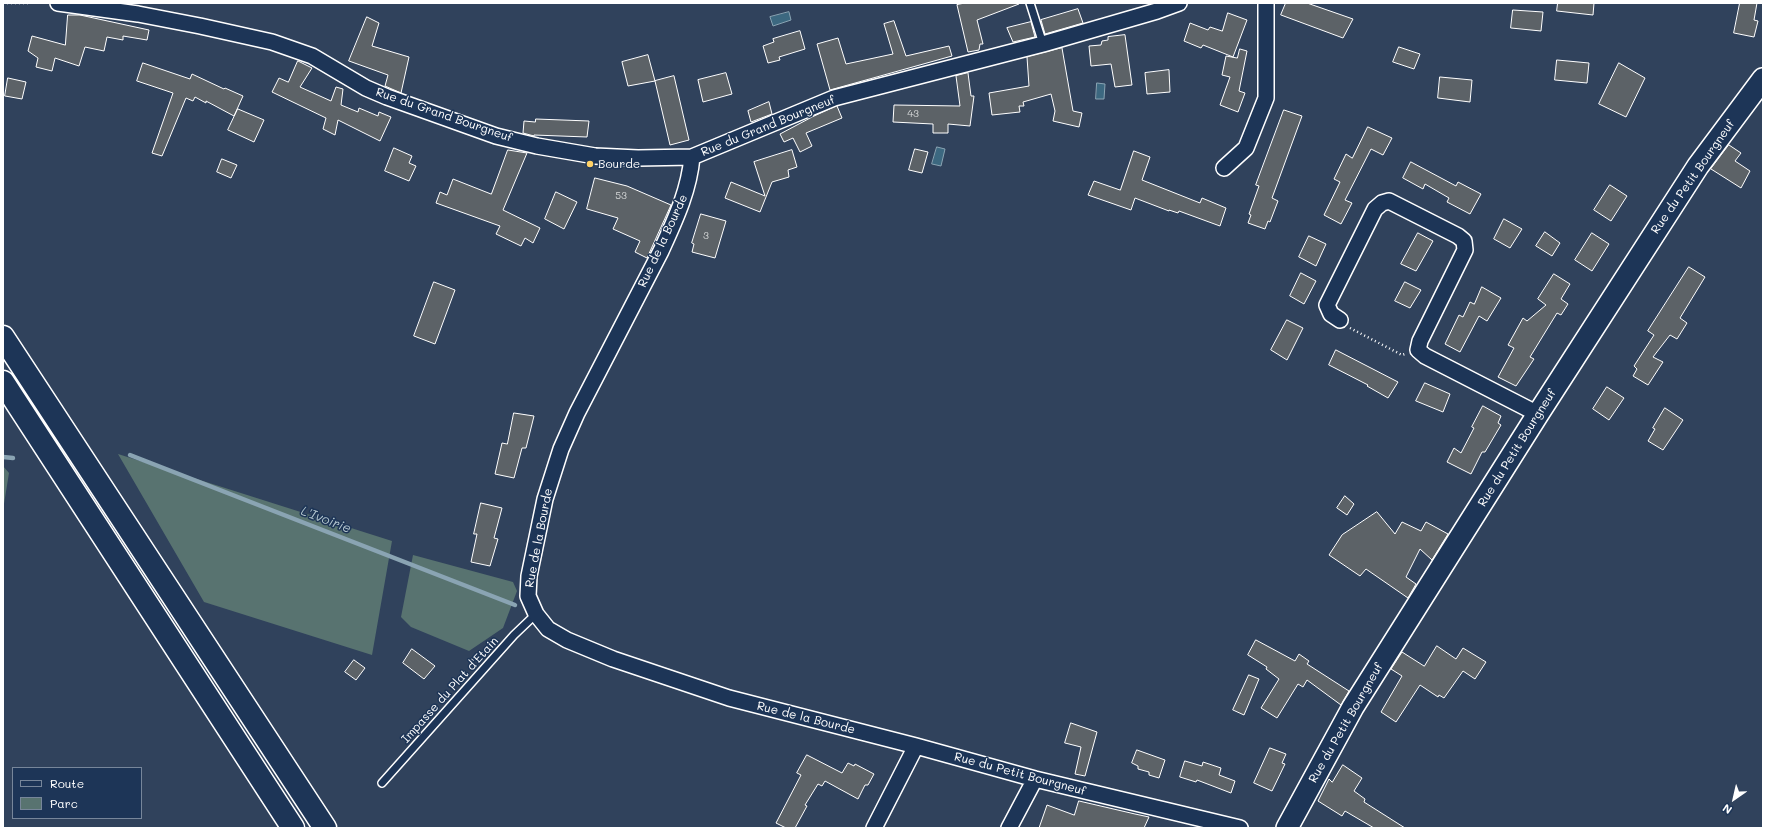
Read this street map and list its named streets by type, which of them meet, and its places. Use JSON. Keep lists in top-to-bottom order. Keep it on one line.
{"streets":{"street":["Rue du Grand Bourgneuf","Rue du Petit Bourgneuf","Rue de la Bourde"],"lane":["Impasse du Plat d'Etain"]},"crossings":[["Rue du Grand Bourgneuf","Rue de la Bourde"],["Rue du Petit Bourgneuf","Rue de la Bourde"],["Rue de la Bourde","Impasse du Plat d'Etain"]],"water":["L'Ivoirie"],"places":["Bourde"],"house_numbers":["43","53","3"],"legend":["Route","Parc"],"north":"bottom left"}
